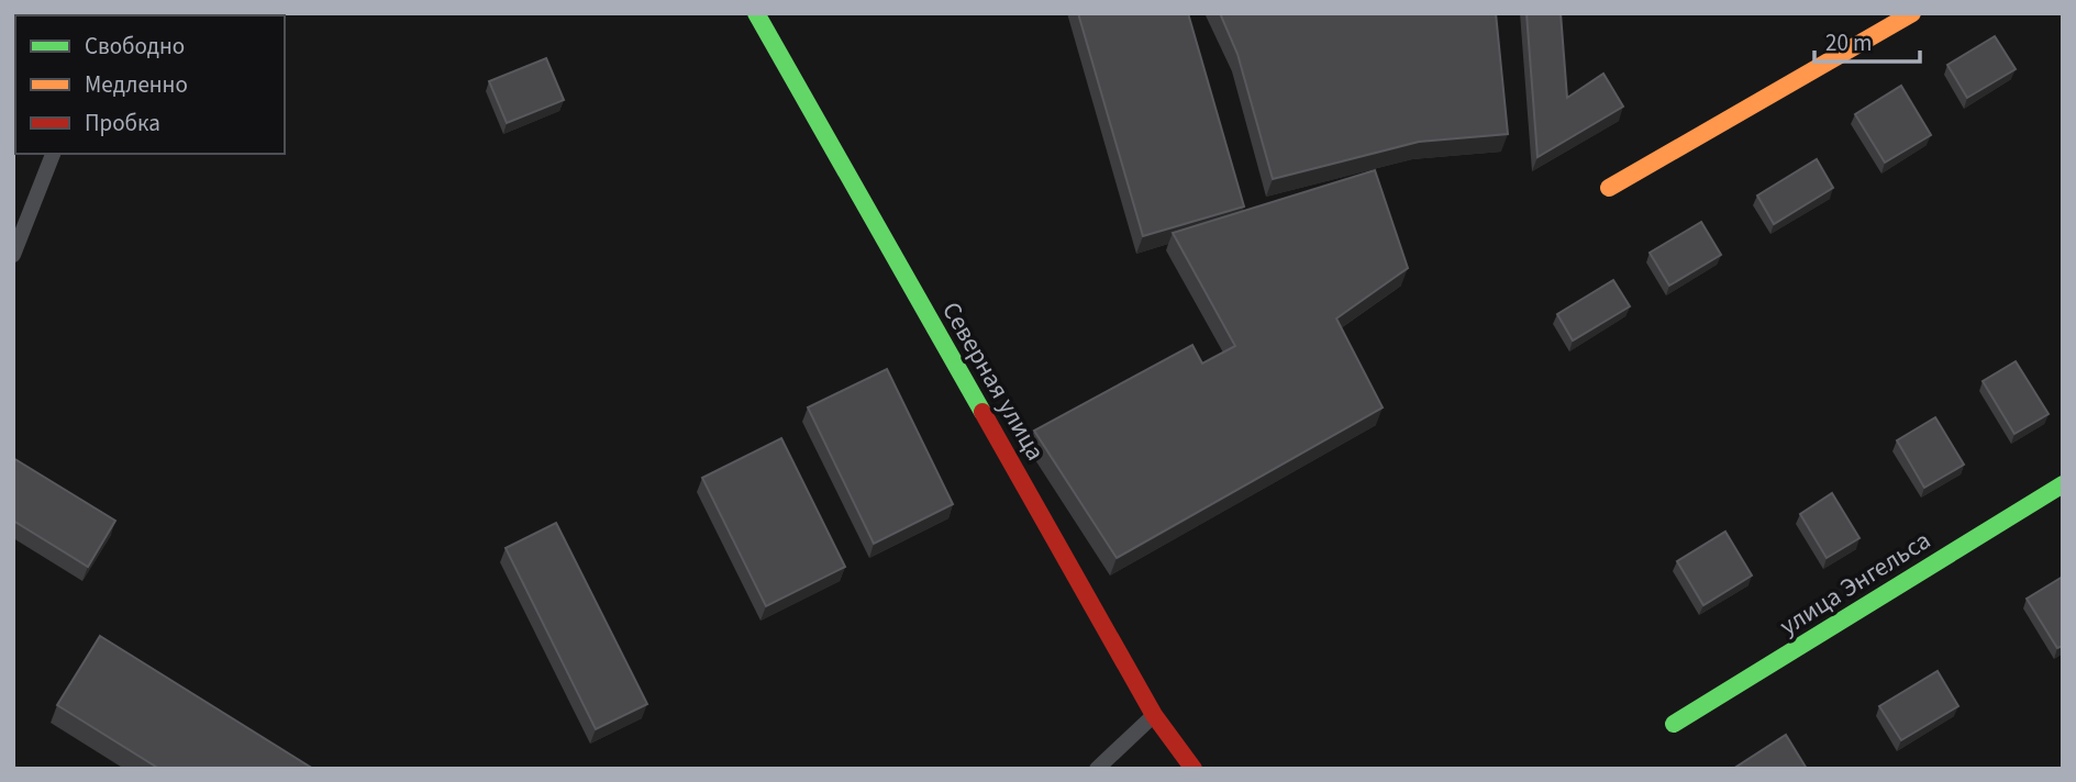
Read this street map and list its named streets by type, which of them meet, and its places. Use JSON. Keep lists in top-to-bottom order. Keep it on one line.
{"streets":{"street":["Северная улица","улица Энгельса"]},"legend":["Свободно","Медленно","Пробка"],"scale_bar":"20 m"}
